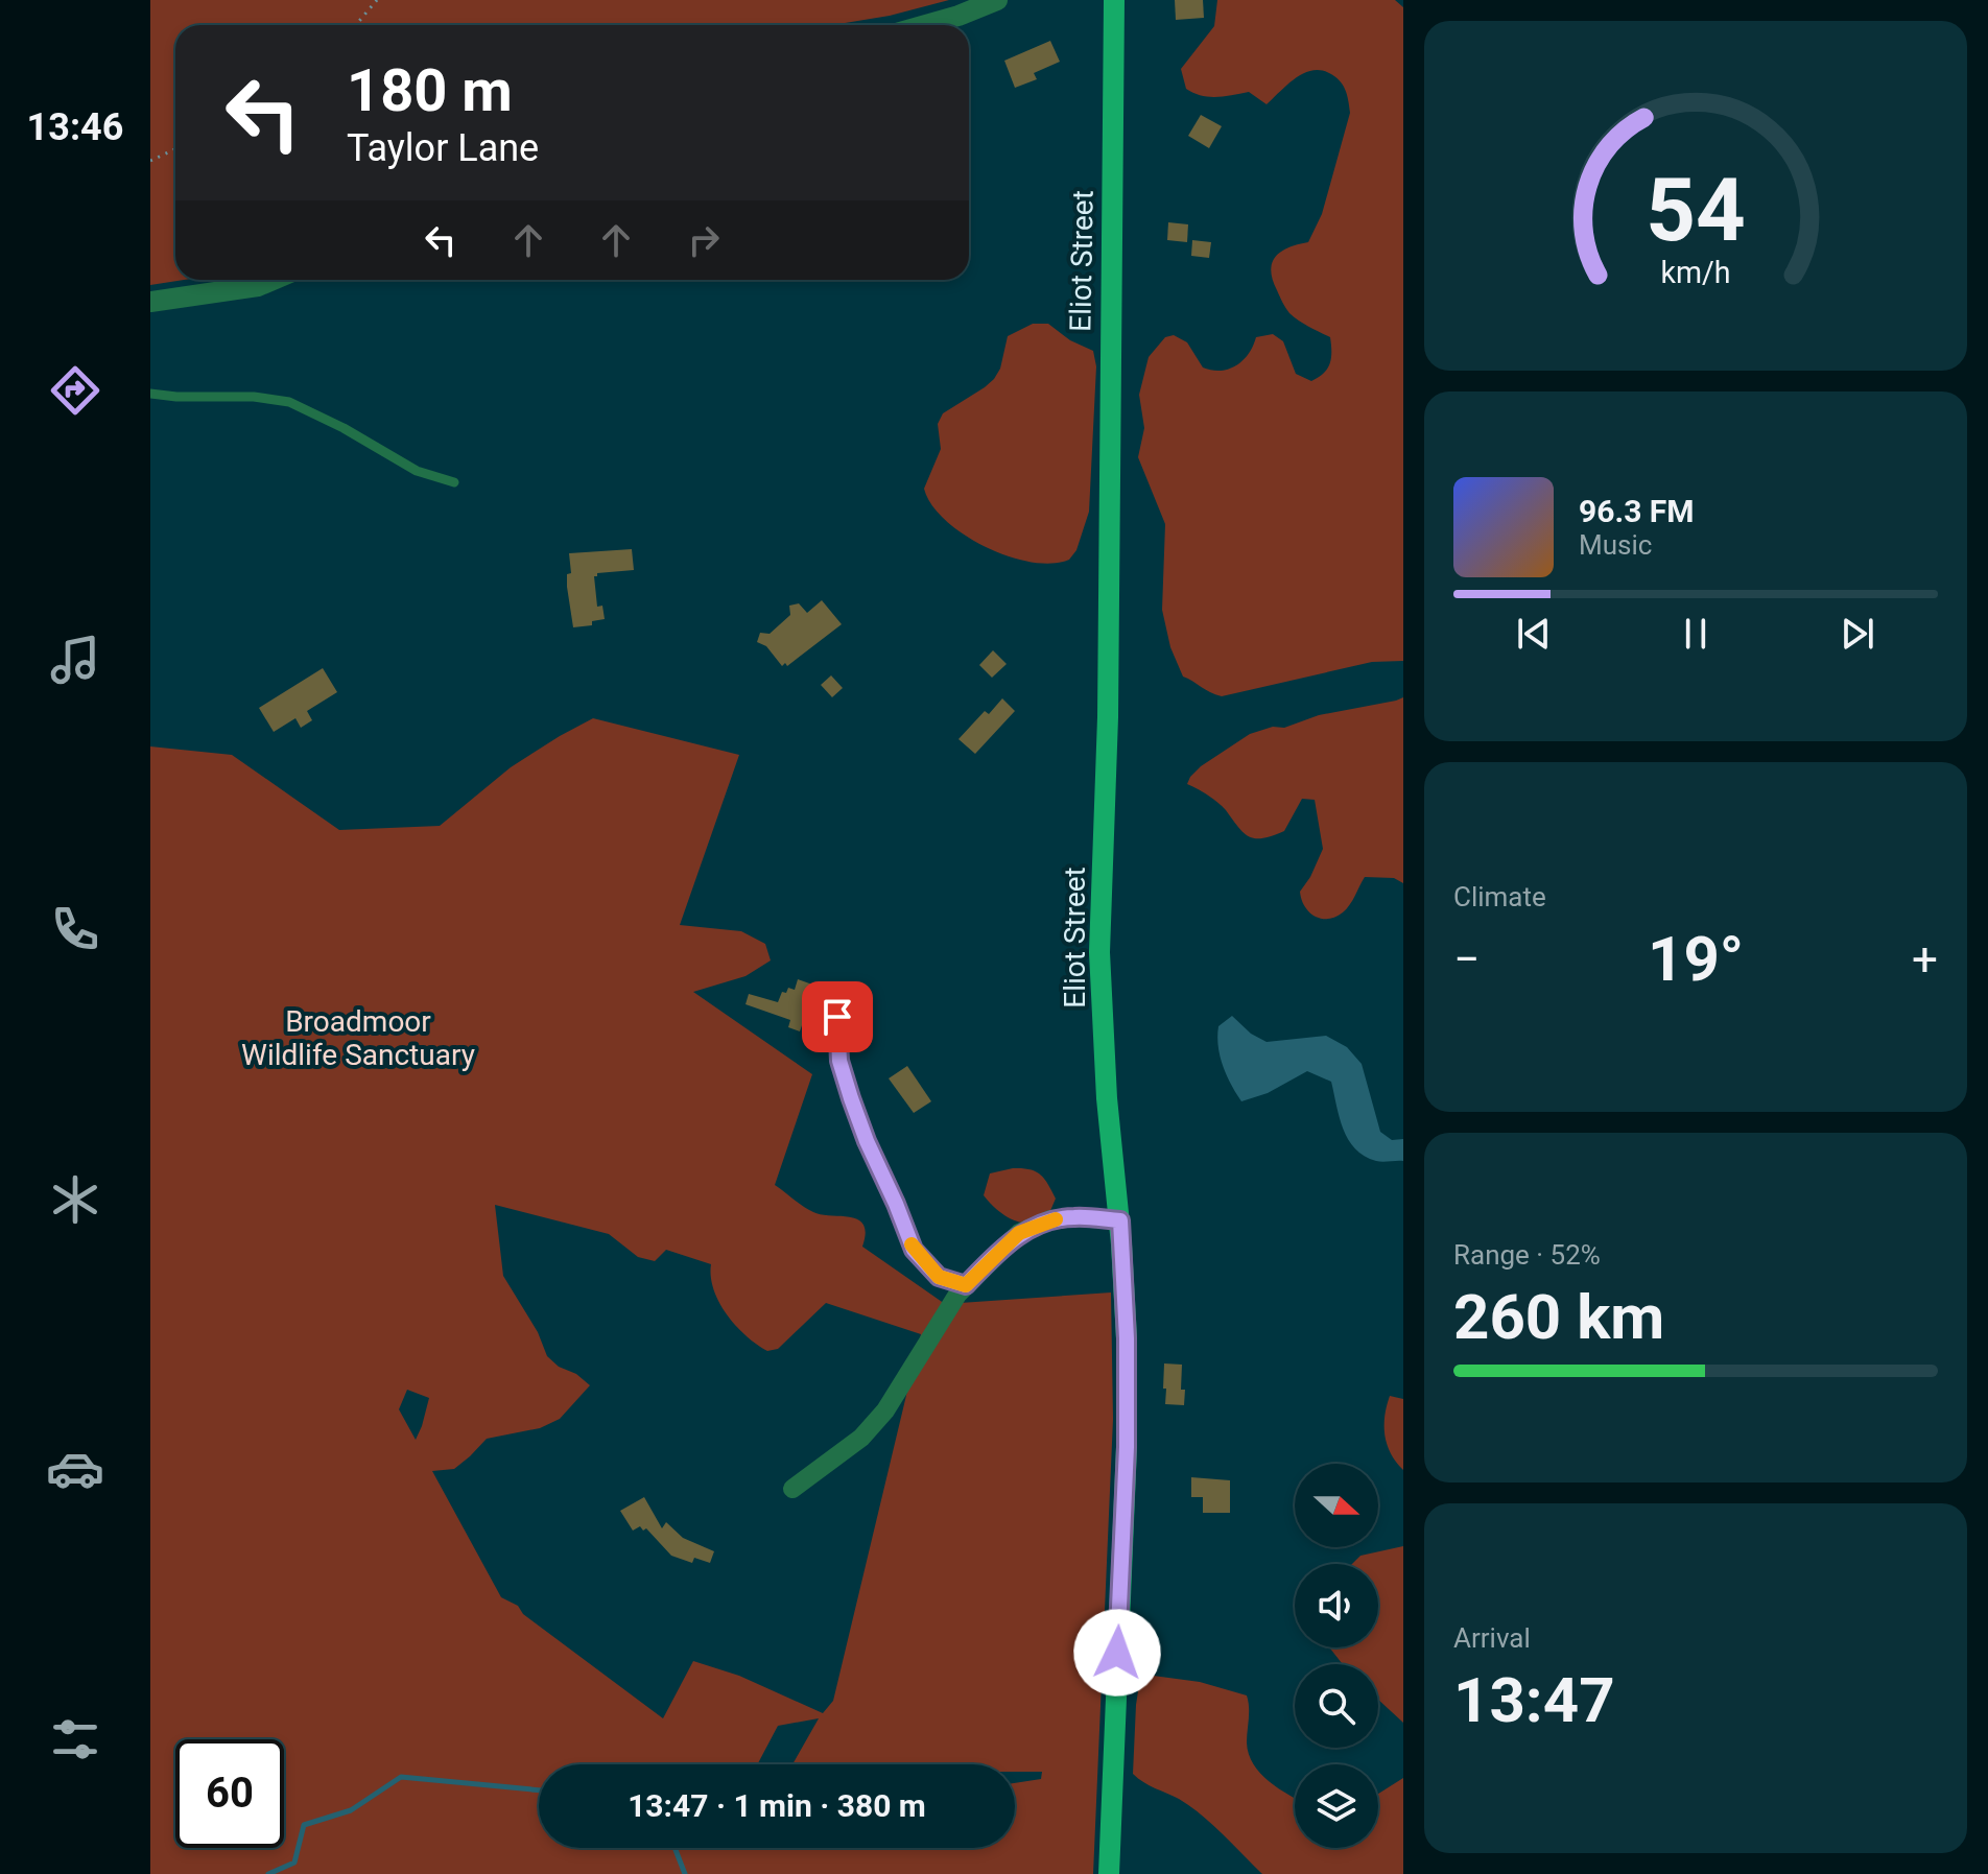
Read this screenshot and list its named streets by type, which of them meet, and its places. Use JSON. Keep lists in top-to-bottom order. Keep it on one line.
{"streets":{"main road":["Eliot Street"]},"parks":["Broadmoor Wildlife Sanctuary"],"north":"right","page":{"tabs":"13:46","turn":["180 m","Taylor Lane"],"song":["96.3 FM","Music"],"tile":["Climate",["Range · 52%","260 km"],["Arrival","13:47"]],"heat":["−","19°","+"],"limit":"60","trip":"13:47 · 1 min · 380 m","gauge":["54","km/h"]}}
